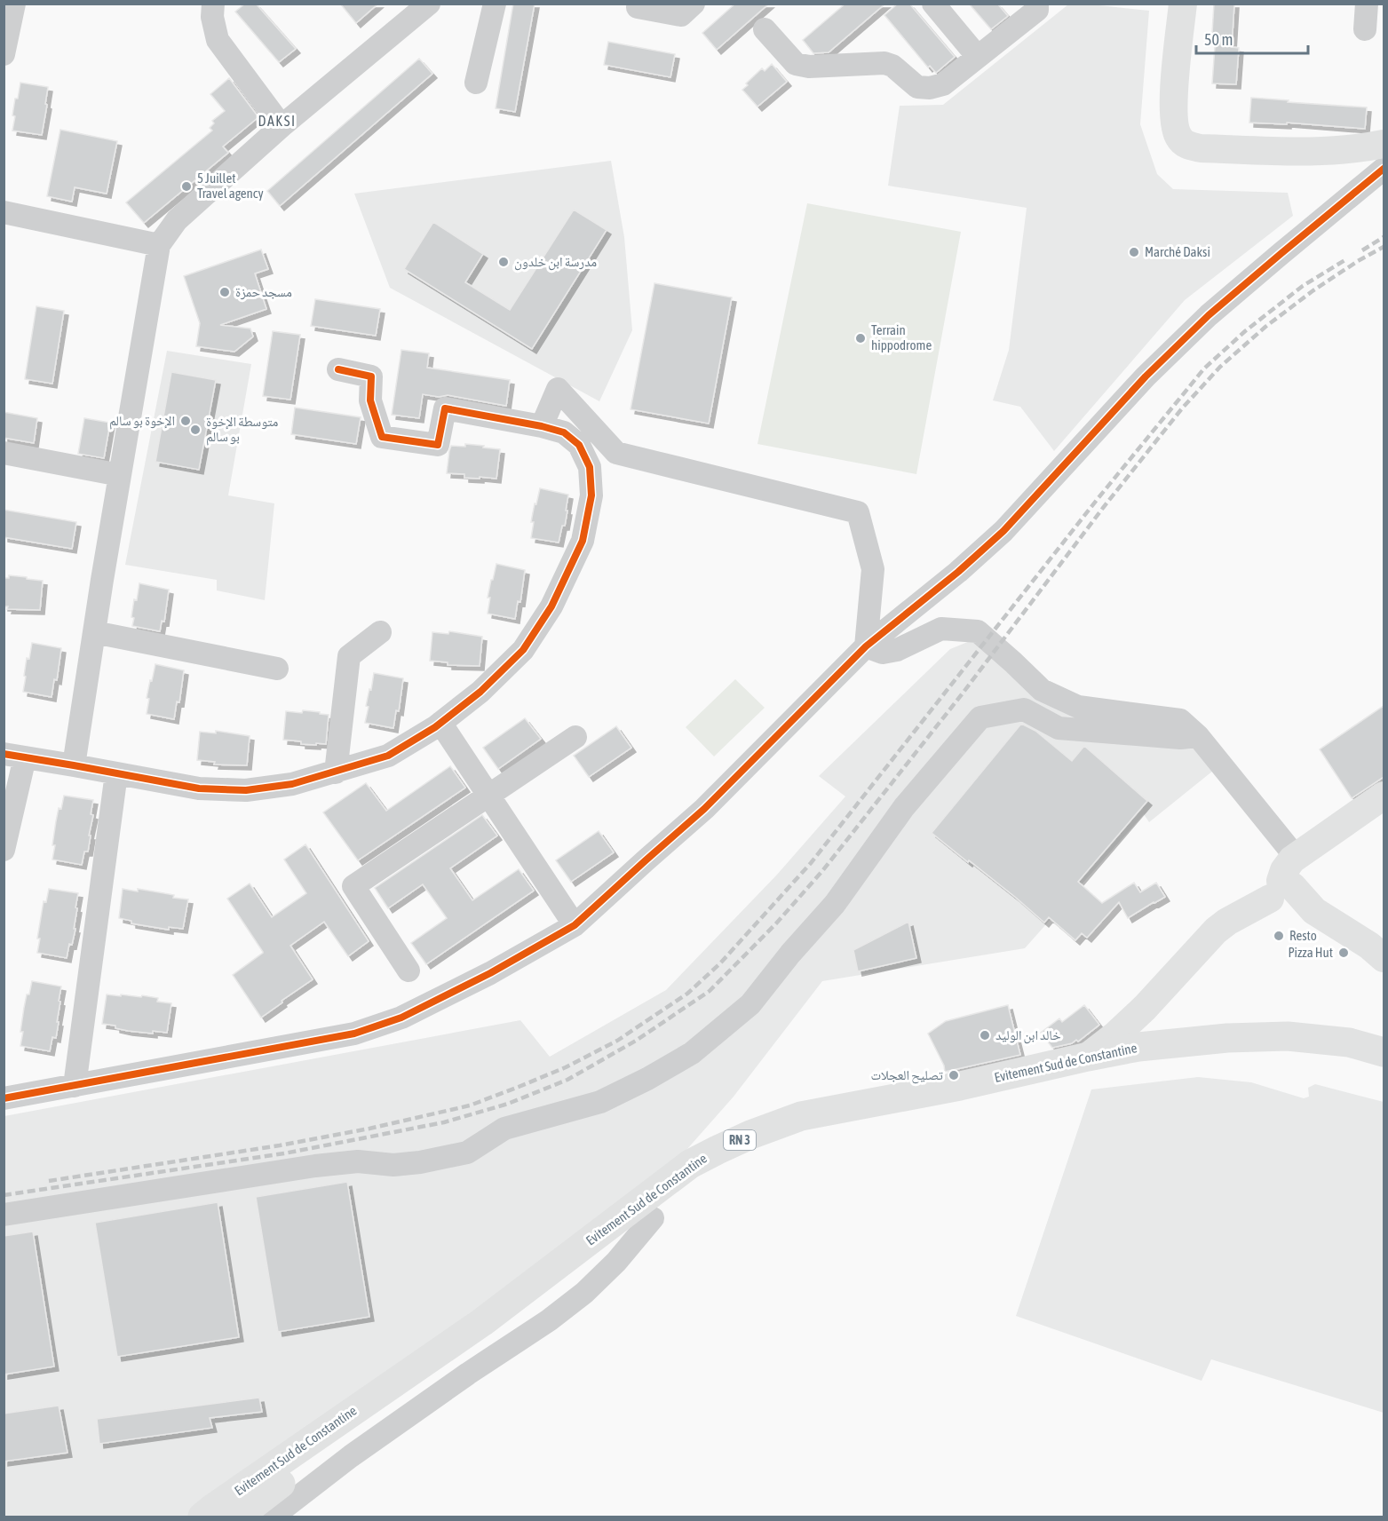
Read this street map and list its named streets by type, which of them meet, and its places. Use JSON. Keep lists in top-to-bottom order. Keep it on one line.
{"streets":{"highway":["Evitement Sud de Constantine","RN 3"]},"districts":["DAKSI"],"places":["5 Juillet Travel agency","Marché Daksi","مدرسة ابن خلدون","مسجد حمزة","Terrain hippodrome","الإخوة بو سالم","متوسطة الإخوة بو سالم","Resto","Pizza Hut","خالد ابن الوليد","تصليح العجلات"],"scale_bar":"50 m"}
